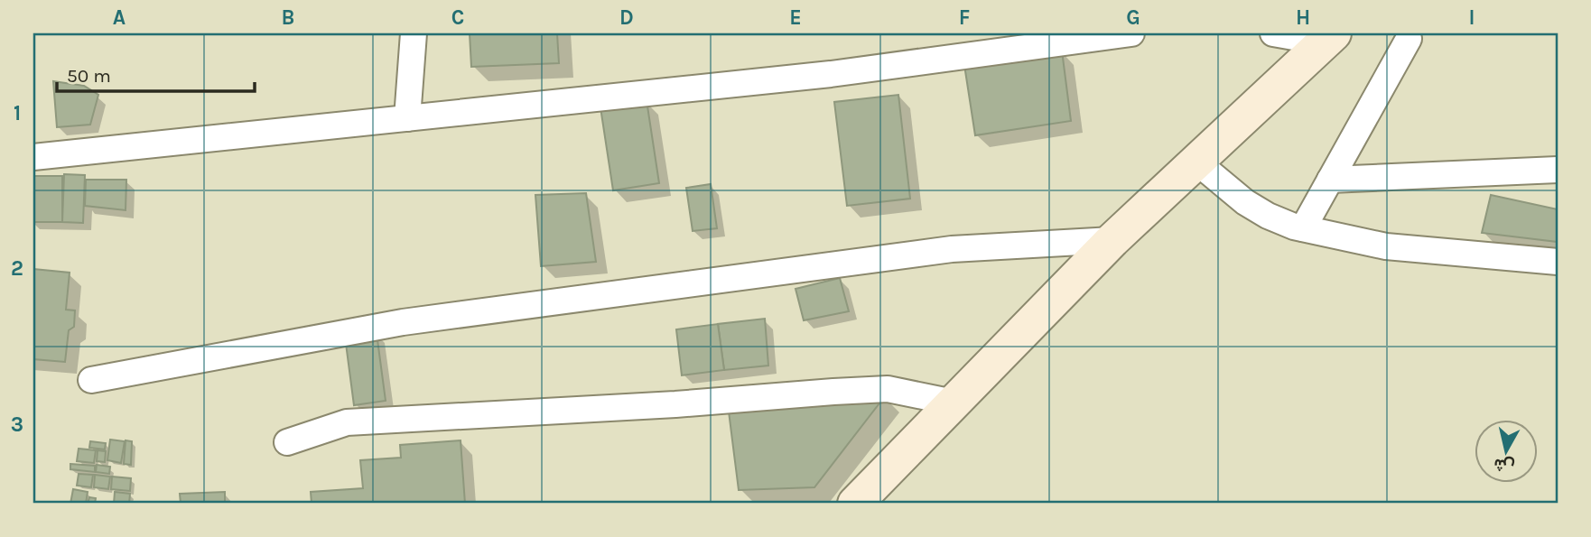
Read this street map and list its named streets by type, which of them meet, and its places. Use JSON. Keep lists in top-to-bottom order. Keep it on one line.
{"scale_bar":"50 m","north":"bottom","grid":{"columns":["A","B","C","D","E","F","G","H","I"],"rows":["1","2","3"]}}
